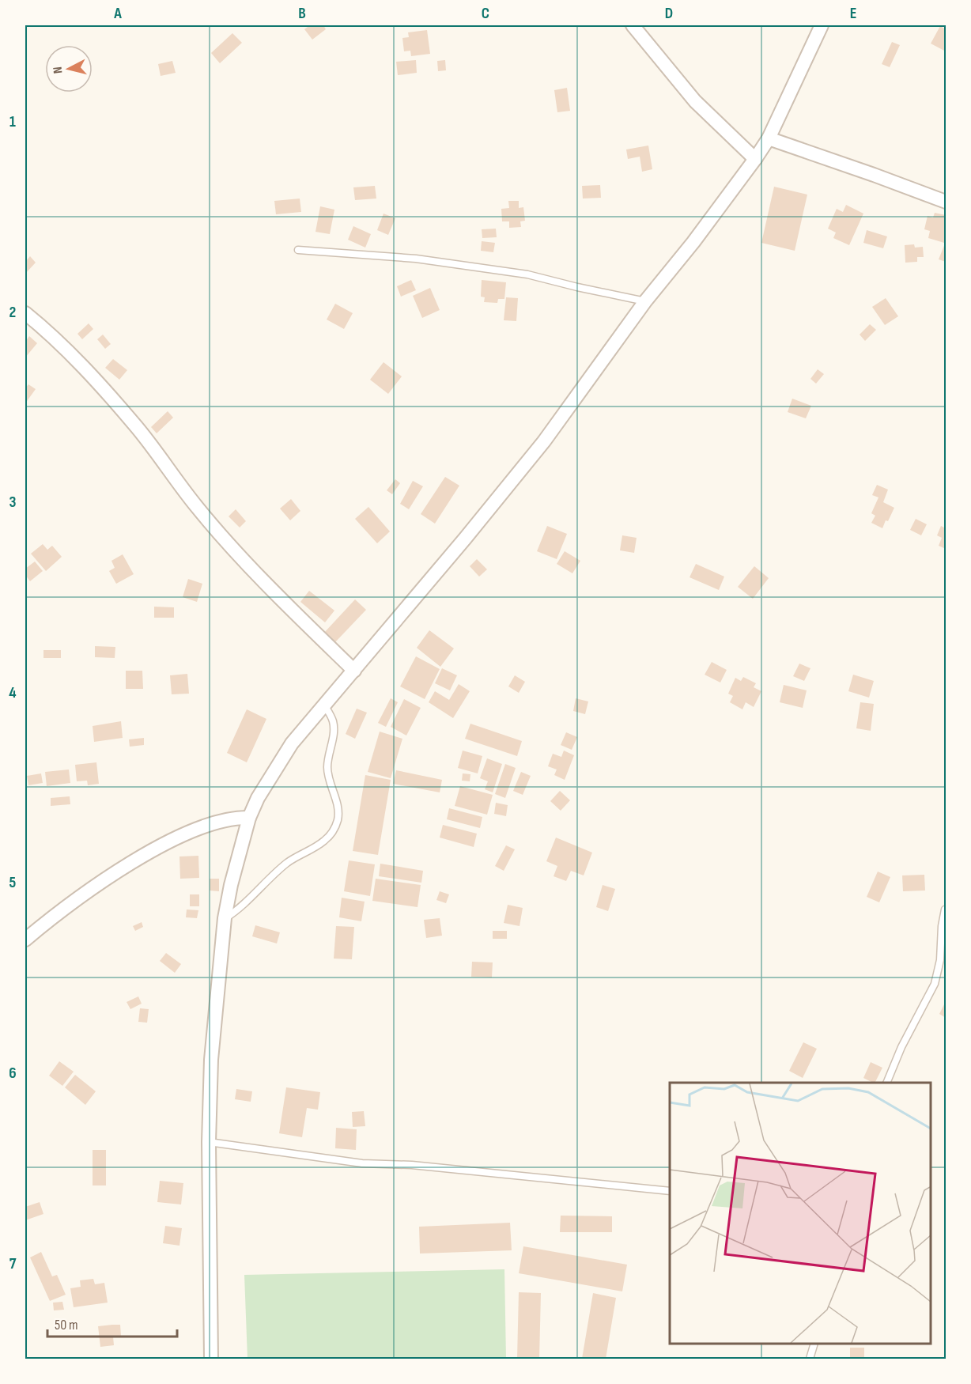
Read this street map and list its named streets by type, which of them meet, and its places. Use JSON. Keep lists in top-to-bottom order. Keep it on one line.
{"scale_bar":"50 m","north":"left","grid":{"columns":["A","B","C","D","E"],"rows":["1","2","3","4","5","6","7"]}}
